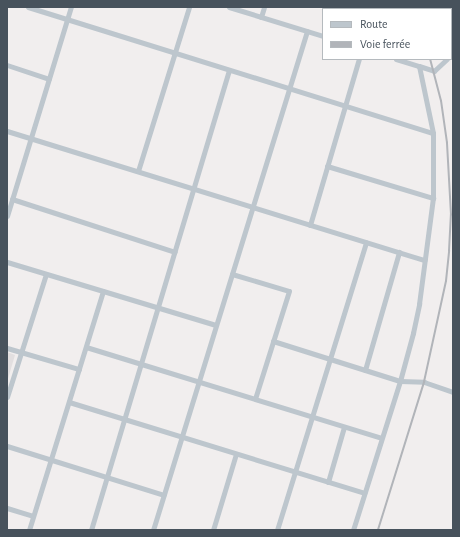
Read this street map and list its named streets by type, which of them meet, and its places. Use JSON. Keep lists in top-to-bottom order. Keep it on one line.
{"legend":["Route","Voie ferrée"]}
